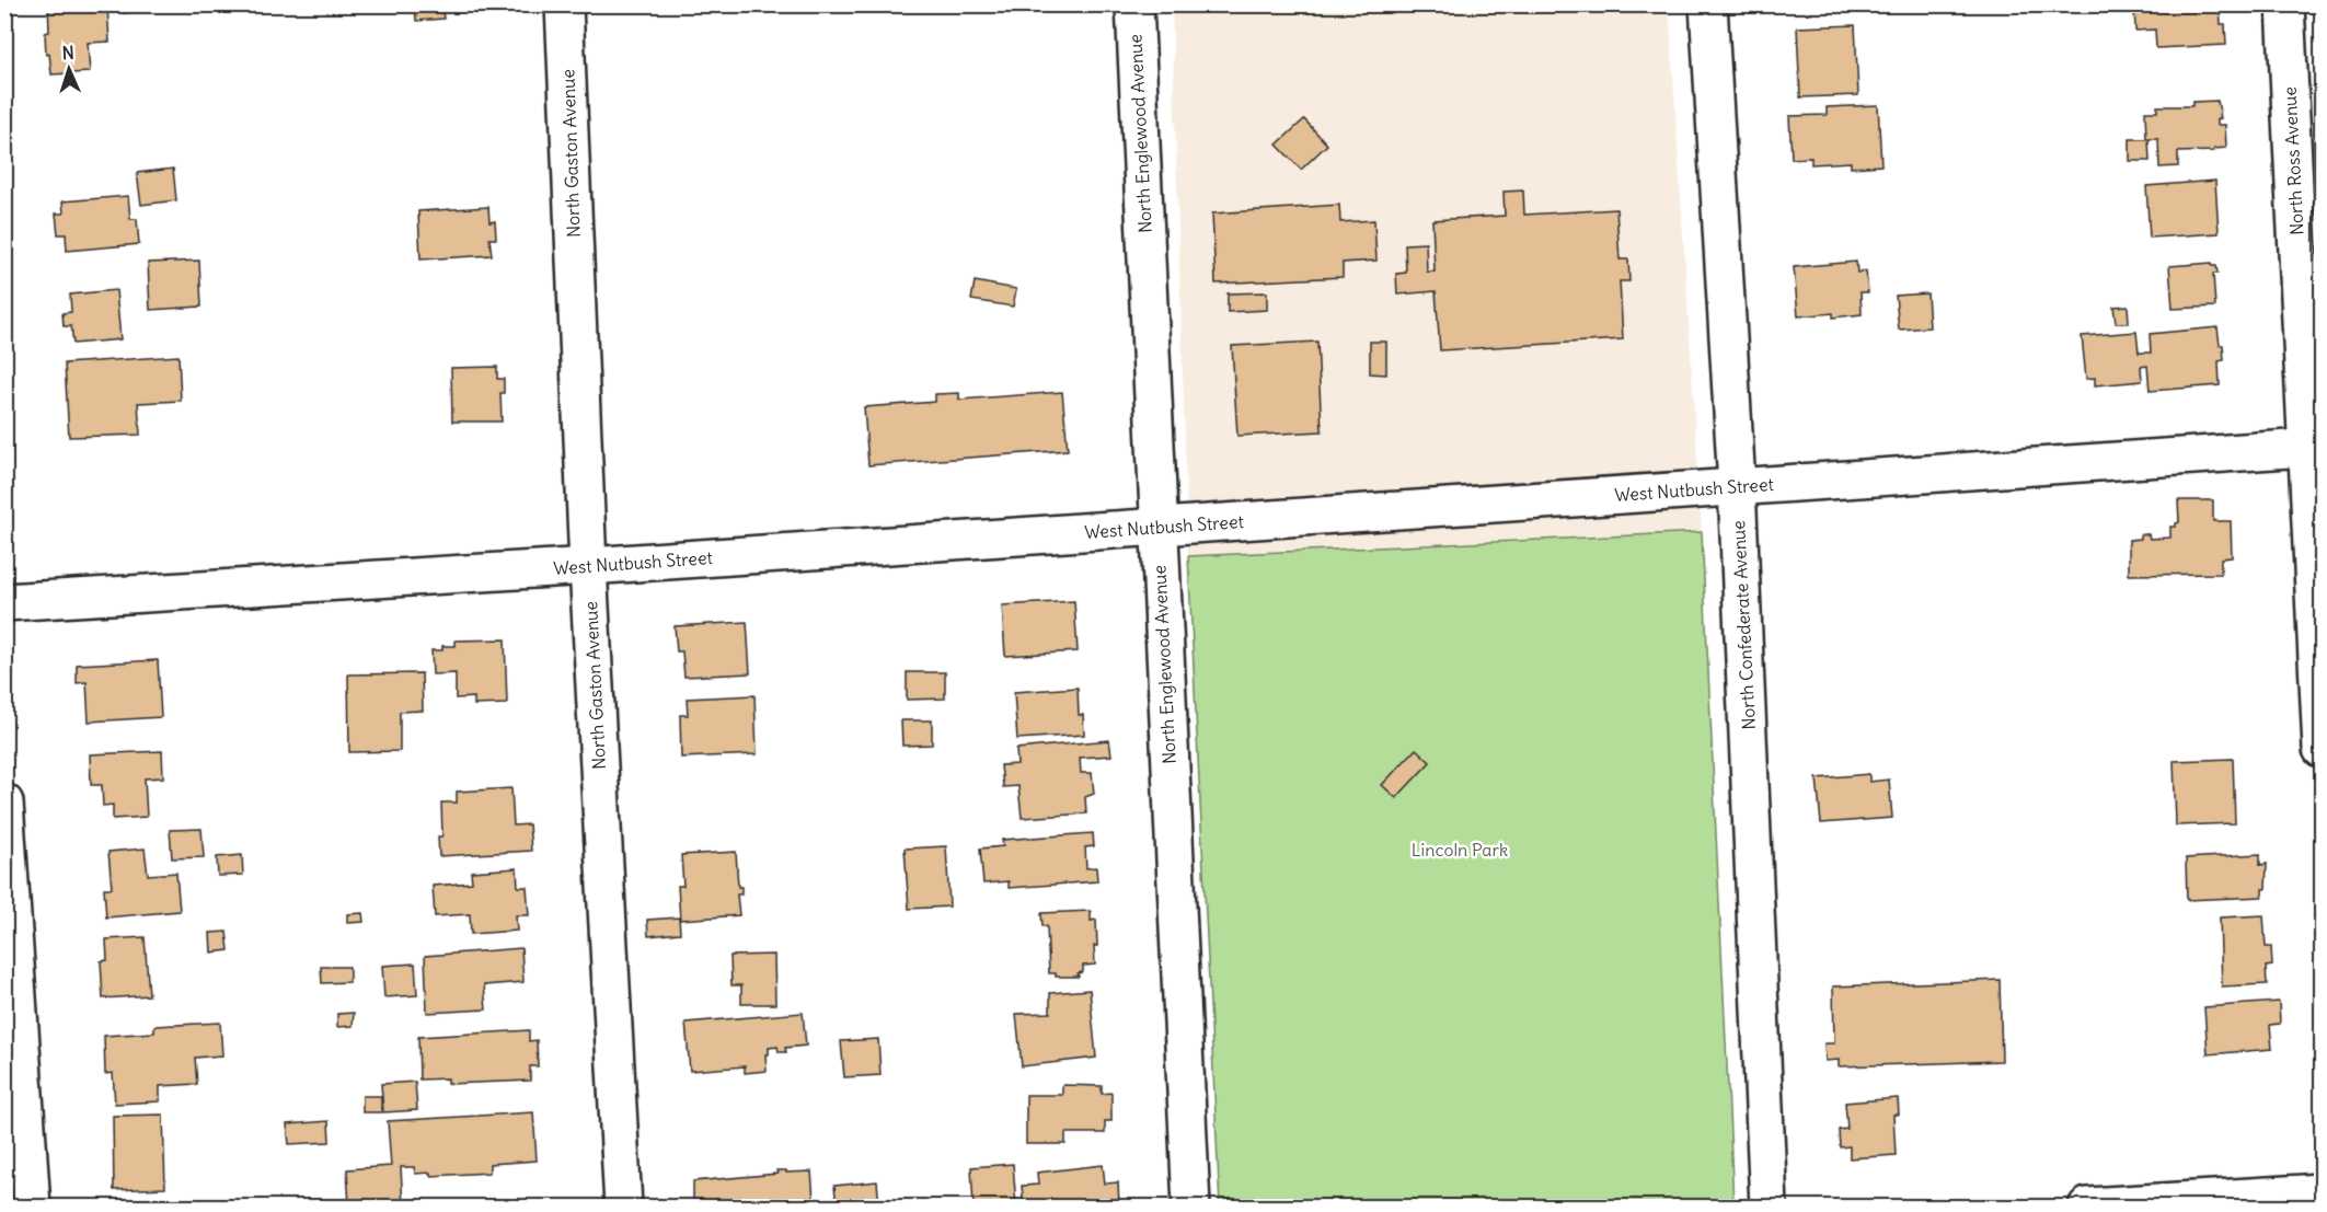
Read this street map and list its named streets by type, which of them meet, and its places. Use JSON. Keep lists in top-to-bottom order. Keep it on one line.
{"streets":{"street":["North Englewood Avenue","North Gaston Avenue","North Ross Avenue","West Nutbush Street","North Confederate Avenue"]},"crossings":[["North Englewood Avenue","West Nutbush Street"],["North Gaston Avenue","West Nutbush Street"],["North Ross Avenue","West Nutbush Street"],["West Nutbush Street","North Confederate Avenue"]],"parks":["Lincoln Park"],"north":"top"}
